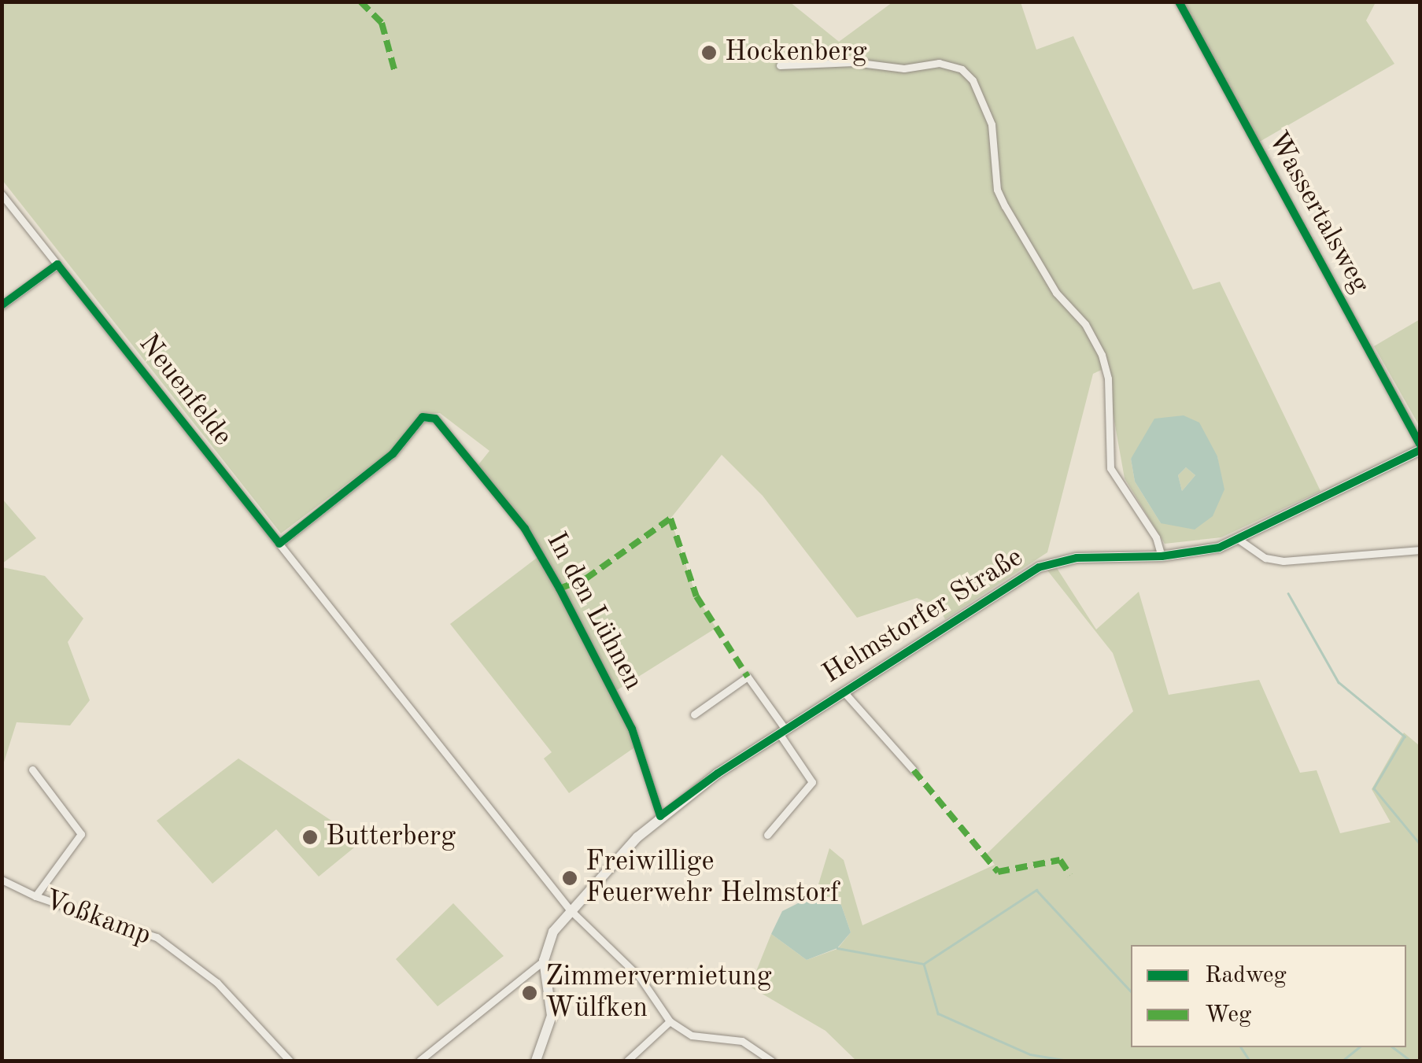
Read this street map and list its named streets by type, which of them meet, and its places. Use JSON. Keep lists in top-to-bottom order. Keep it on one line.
{"streets":{"main road":["Helmstorfer Straße"],"street":["Wassertalsweg","Neuenfelde","In den Lühnen","Voßkamp"]},"crossings":[["Neuenfelde","In den Lühnen"],["Neuenfelde","Helmstorfer Straße"],["In den Lühnen","Helmstorfer Straße"]],"places":["Hockenberg","Butterberg","Freiwillige Feuerwehr Helmstorf","Zimmervermietung Wülfken"],"legend":["Radweg","Weg"]}
